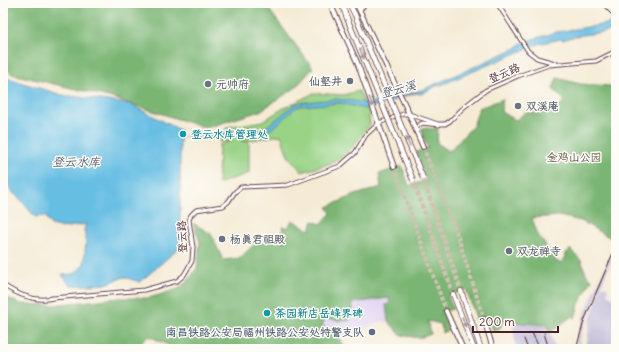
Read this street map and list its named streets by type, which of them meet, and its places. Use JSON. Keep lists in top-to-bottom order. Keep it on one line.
{"streets":{"street":["登云路"]},"water":["登云溪","登云水库"],"parks":["金鸡山公园"],"places":["仙壑井","元帅府","双溪庵","登云水库管理处","杨真君祖殿","双龙禅寺","茶园新店岳峰界碑","南昌铁路公安局福州铁路公安处特警支队"],"scale_bar":"200 m"}
